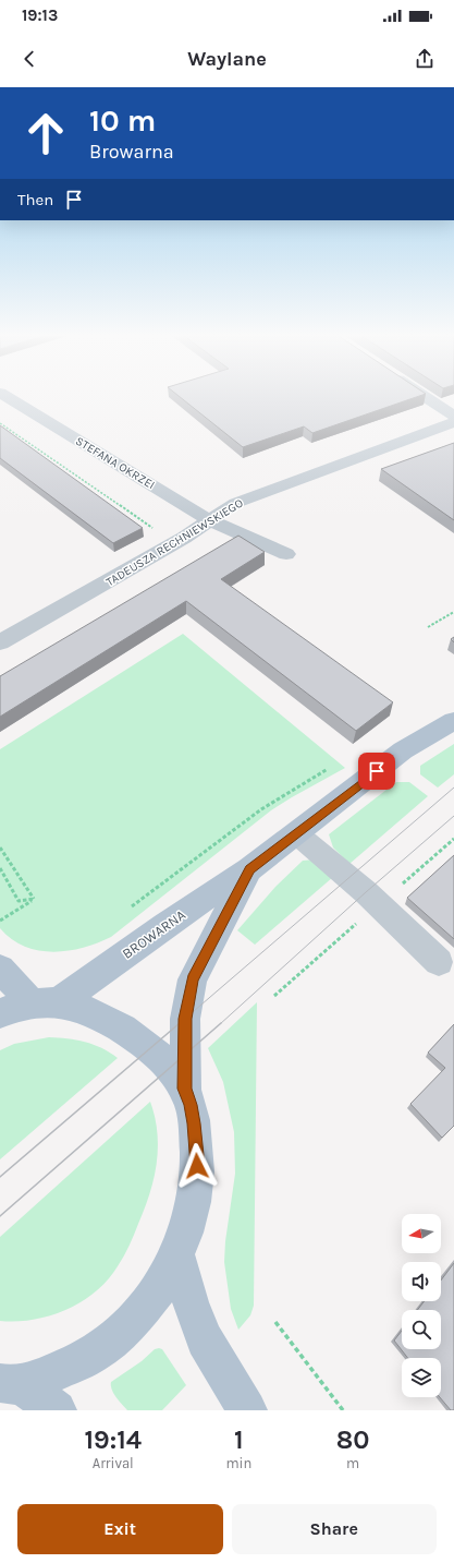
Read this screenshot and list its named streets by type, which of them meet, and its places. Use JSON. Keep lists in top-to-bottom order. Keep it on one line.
{"streets":{"main road":["BROWARNA"],"street":["STEFANA OKRZEI","TADEUSZA RECHNIEWSKIEGO"]},"crossings":[["STEFANA OKRZEI","TADEUSZA RECHNIEWSKIEGO"]],"north":"left","page":{"status":"19:13","header":"Waylane","turn":["10 m","Browarna"],"then":"Then","eta":["19:14","Arrival","1","min","80","m"],"buttons":["Exit","Share"]}}
